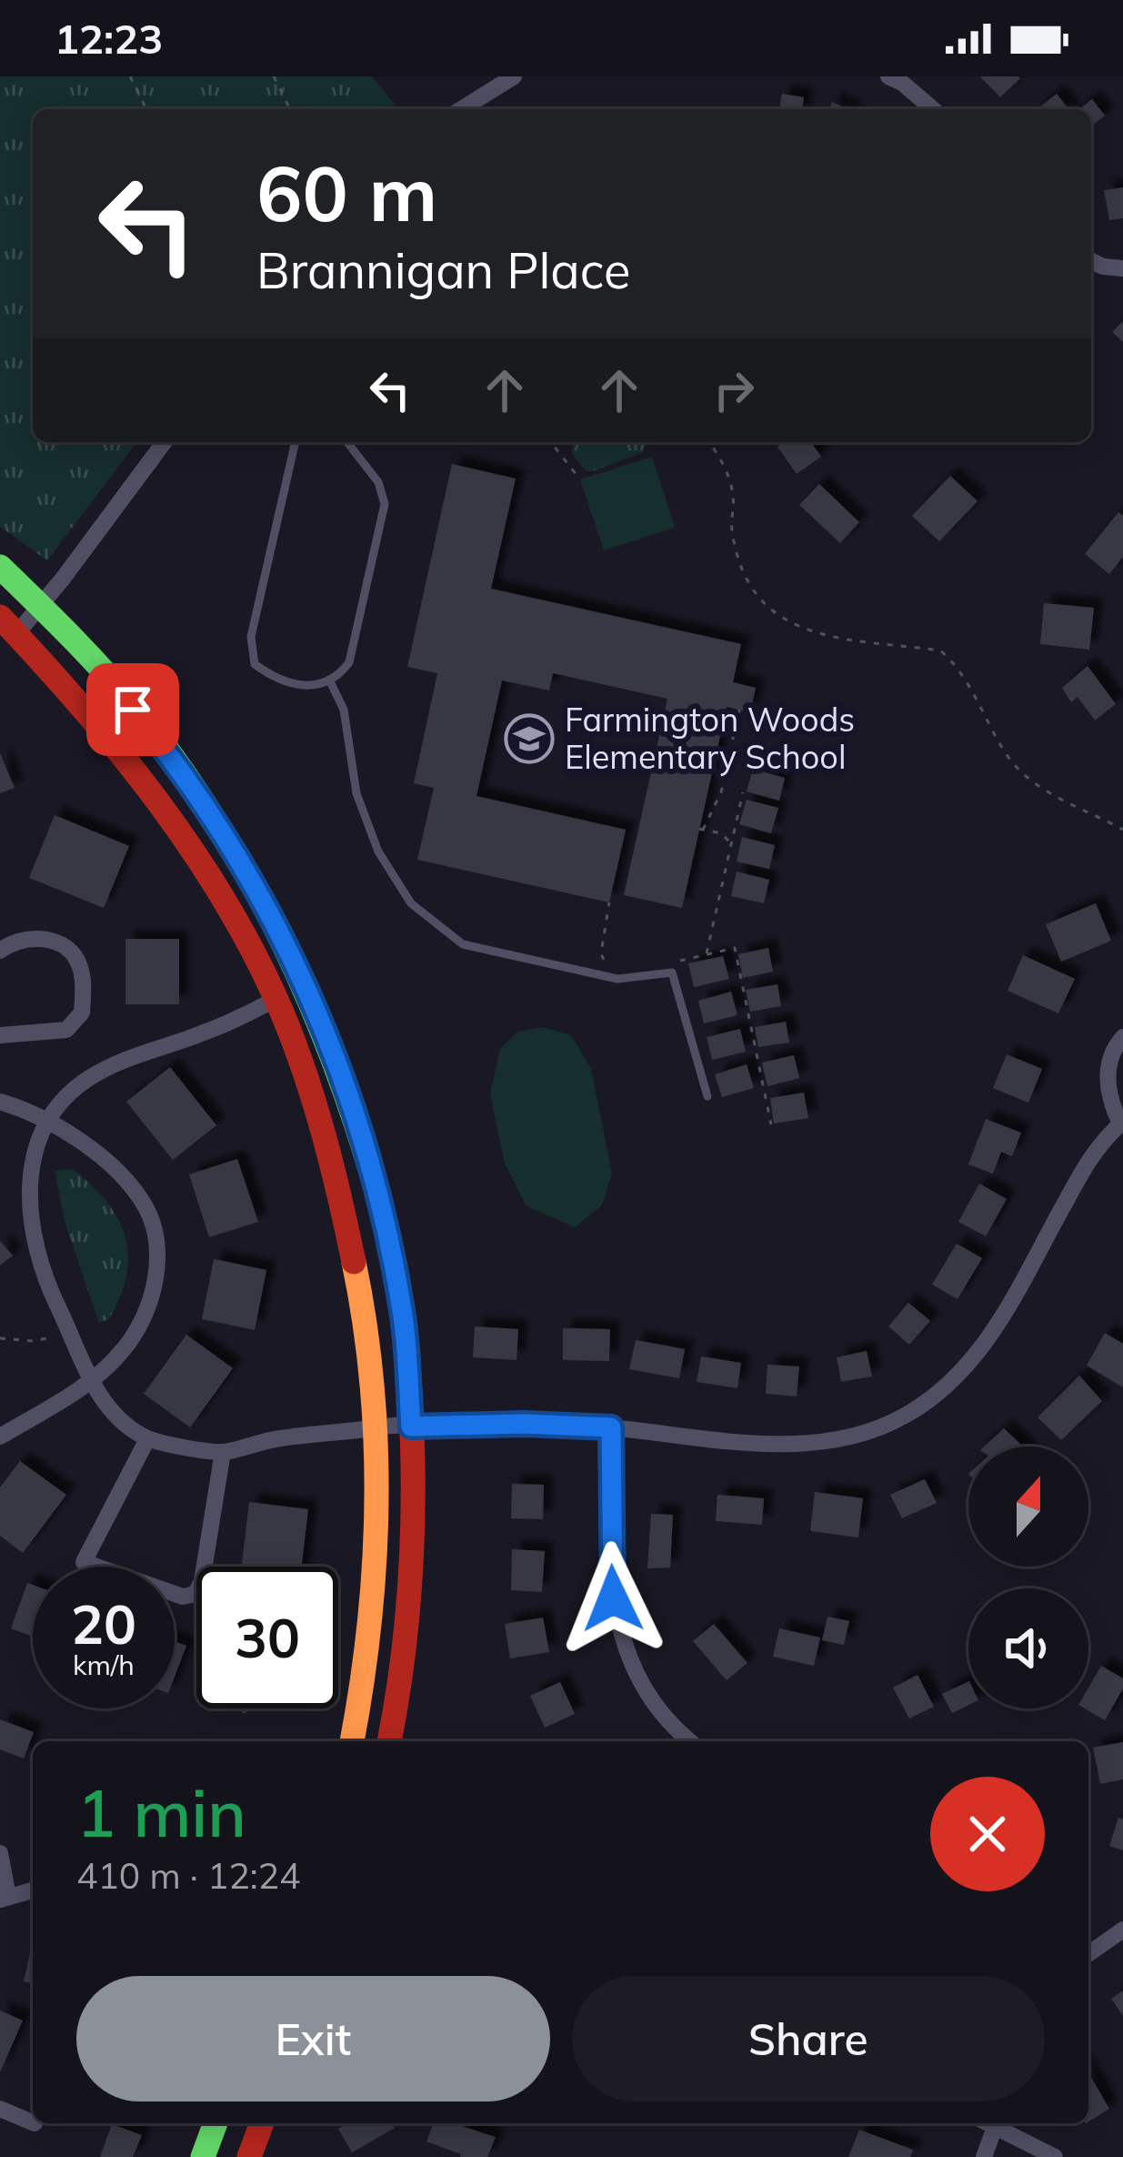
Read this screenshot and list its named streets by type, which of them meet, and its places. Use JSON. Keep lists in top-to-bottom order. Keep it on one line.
{"places":{"school or university":["Farmington Woods Elementary School"]},"north":"top","page":{"status":"12:23","turn":["60 m","Brannigan Place"],"speed":"20 km/h","limit":"30","heading":["1 min","410 m · 12:24"],"buttons":["Exit","Share"]}}
